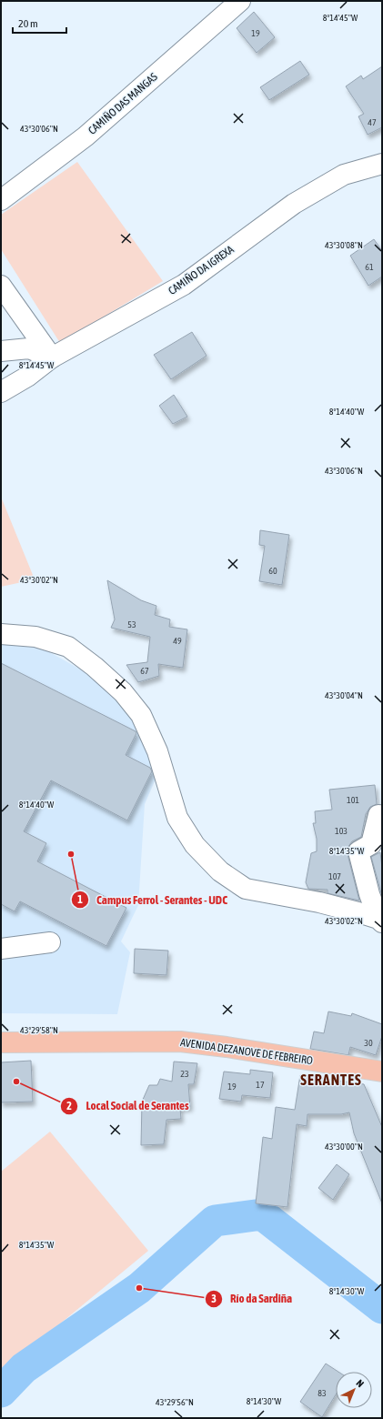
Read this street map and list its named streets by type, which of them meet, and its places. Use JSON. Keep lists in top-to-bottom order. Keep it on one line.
{"streets":{"main road":["AVENIDA DEZANOVE DE FEBREIRO"],"street":["CAMIÑO DAS MANGAS","CAMIÑO DA IGREXA"]},"districts":["SERANTES"],"places":["Campus Ferrol - Serantes - UDC","Local Social de Serantes","Río da Sardiña"],"house_numbers":["19","47","61","60","53","49","67","101","103","107","30","23","17","19","83"],"scale_bar":"20 m","north":"top right","coordinates":["8°14'45\"W","43°30'06\"N","43°30'08\"N","8°14'40\"W","43°30'02\"N","43°30'04\"N","8°14'35\"W","43°29'58\"N","43°30'00\"N","8°14'30\"W","43°29'56\"N"]}
